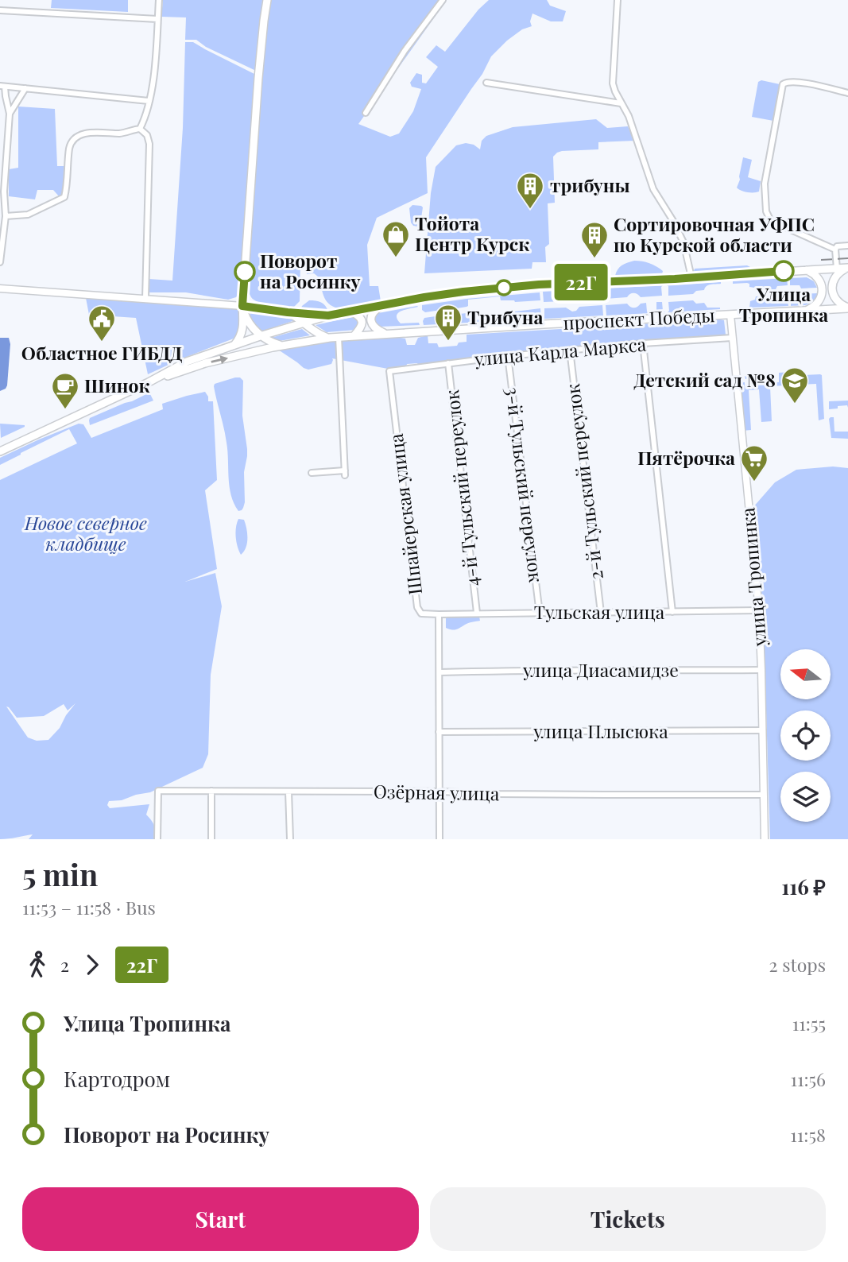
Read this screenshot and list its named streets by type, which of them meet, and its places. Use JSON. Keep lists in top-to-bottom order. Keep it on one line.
{"streets":{"main road":["проспект Победы","улица Тропинка"],"street":["улица Карла Маркса","2-й Тульский переулок","3-й Тульский переулок","4-й Тульский переулок","Шпайерская улица","Тульская улица","улица Диасамидзе","улица Плысюка","Озёрная улица"]},"crossings":[["проспект Победы","улица Тропинка"],["улица Карла Маркса","2-й Тульский переулок"],["улица Карла Маркса","3-й Тульский переулок"],["улица Карла Маркса","4-й Тульский переулок"],["улица Карла Маркса","Шпайерская улица"],["улица Карла Маркса","улица Тропинка"],["2-й Тульский переулок","Тульская улица"],["3-й Тульский переулок","Тульская улица"],["4-й Тульский переулок","Тульская улица"],["Шпайерская улица","Тульская улица"],["Шпайерская улица","улица Диасамидзе"],["Шпайерская улица","улица Плысюка"],["Шпайерская улица","Озёрная улица"],["улица Тропинка","Тульская улица"],["улица Тропинка","улица Диасамидзе"],["улица Тропинка","улица Плысюка"],["улица Тропинка","Озёрная улица"]],"parks":["Новое северное кладбище"],"places":{"building":["трибуны","Сортировочная УФПС по Курской области","Трибуна"],"shop":["Тойота Центр Курск"],"other":["Улица Тропинка","Поворот на Росинку"],"public building":["Областное ГИБДД"],"school or university":["Детский сад №8"],"cafe":["Шинок"],"supermarket":["Пятёрочка"]},"lines":["bus line 22Г"],"north":"left","page":{"on_map":"22Г","heading":["5 min","11:53 – 11:58 · Bus","116 ₽"],"legs":["2","22Г","2 stops"],"list":[{"name":"Улица Тропинка","value":"11:55"},{"name":"Картодром","value":"11:56"},{"name":"Поворот на Росинку","value":"11:58"}],"buttons":["Start","Tickets"]}}
